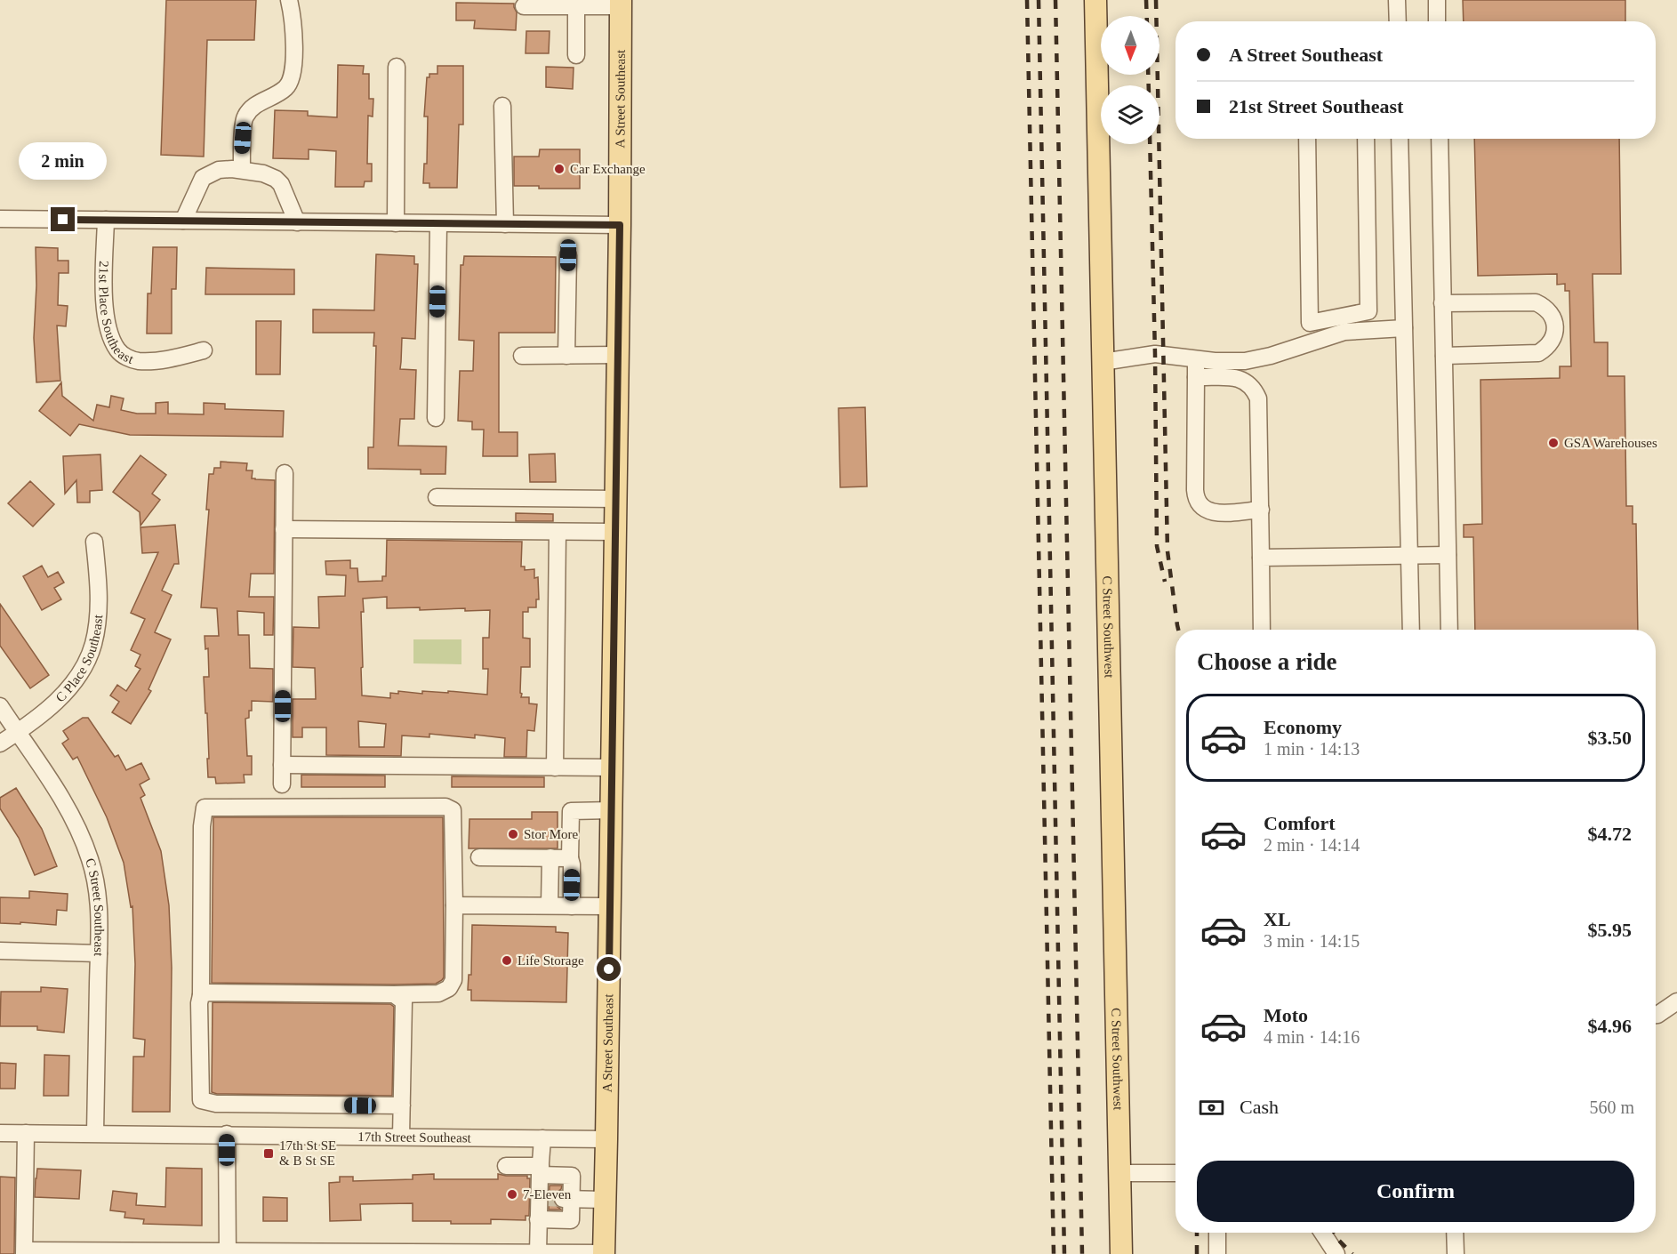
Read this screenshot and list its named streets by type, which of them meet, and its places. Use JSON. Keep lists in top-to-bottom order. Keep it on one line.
{"streets":{"main road":["A Street Southeast","C Street Southwest"],"street":["21st Place Southeast","C Place Southeast","C Street Southeast","17th Street Southeast"]},"crossings":[["A Street Southeast","17th Street Southeast"],["C Place Southeast","C Street Southeast"],["C Street Southeast","17th Street Southeast"]],"places":{"other":["Car Exchange","GSA Warehouses","Stor More","Life Storage","7-Eleven"],"transit":["17th St SE & B St SE"]},"north":"bottom","page":{"banner":["A Street Southeast","21st Street Southeast"],"bubble":"2 min","heading":"Choose a ride","list":[{"name":"Economy","note":"1 min · 14:13","value":"$3.50"},{"name":"Comfort","note":"2 min · 14:14","value":"$4.72"},{"name":"XL","note":"3 min · 14:15","value":"$5.95"},{"name":"Moto","note":"4 min · 14:16","value":"$4.96"}],"pay":["Cash","560 m"],"buttons":"Confirm"}}
